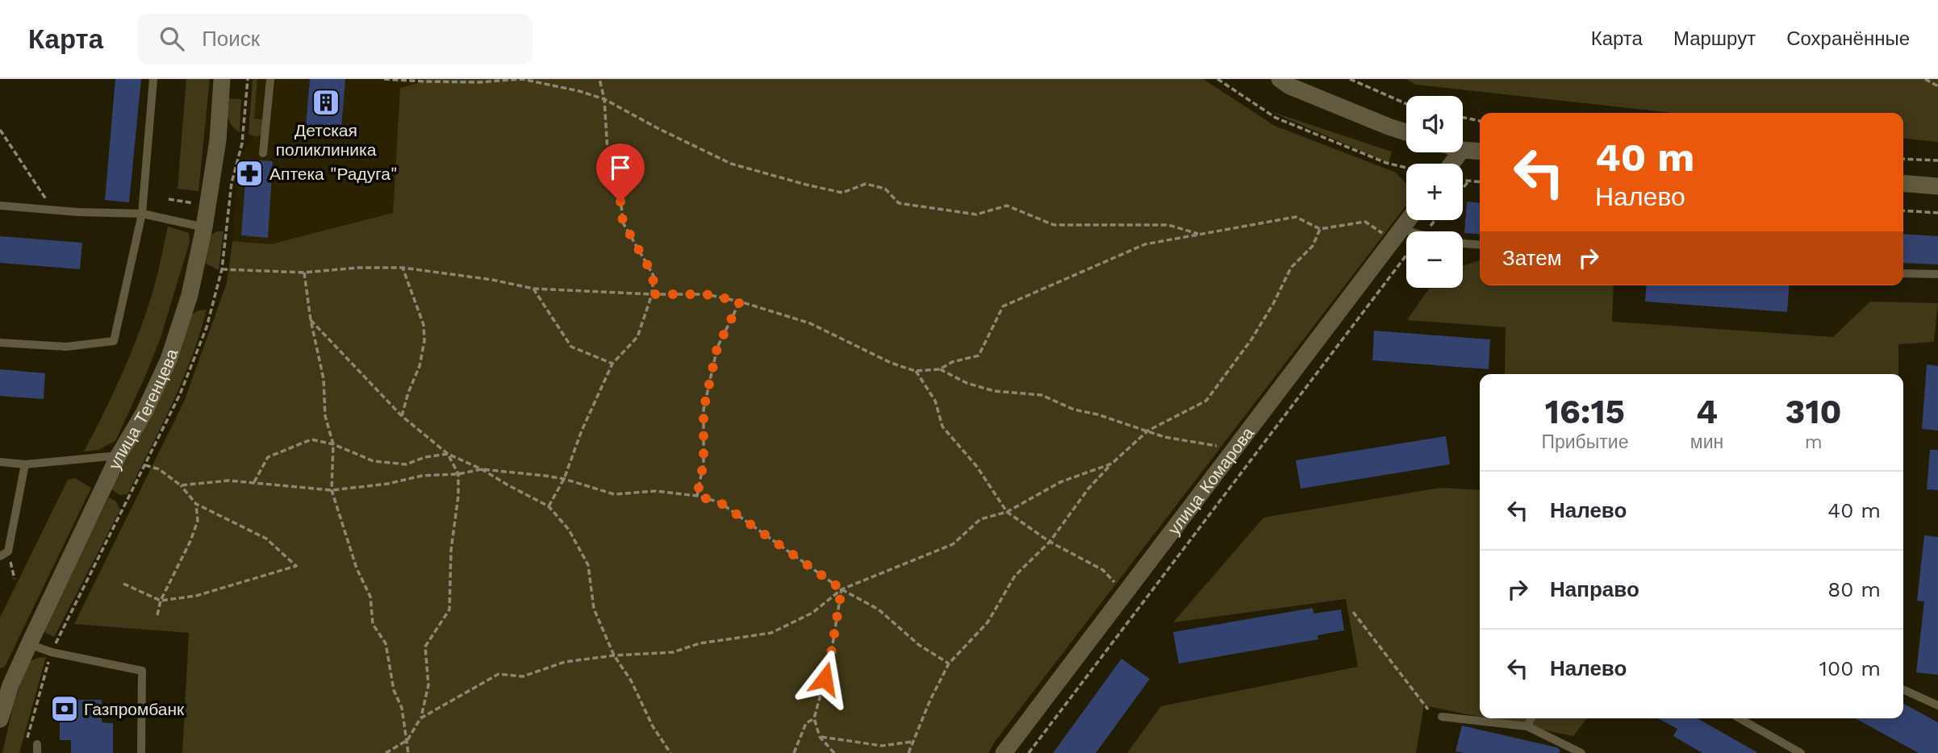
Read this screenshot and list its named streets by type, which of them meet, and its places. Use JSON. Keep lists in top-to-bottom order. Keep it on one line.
{"streets":{"main road":["улица Тегенцева","улица Комарова"]},"places":{"building":["Детская поликлиника"],"pharmacy":["Аптека \"Радуга\""],"bank":["Газпромбанк"]},"page":{"header":"Карта","search":"Поиск","nav":["Карта","Маршрут","Сохранённые"],"map_buttons":["+","−"],"turn":["40 m","Налево"],"then":"Затем","eta":["16:15","Прибытие","4","мин","310","m"],"list":[{"name":"Налево","value":"40 m"},{"name":"Направо","value":"80 m"},{"name":"Налево","value":"100 m"}]}}
